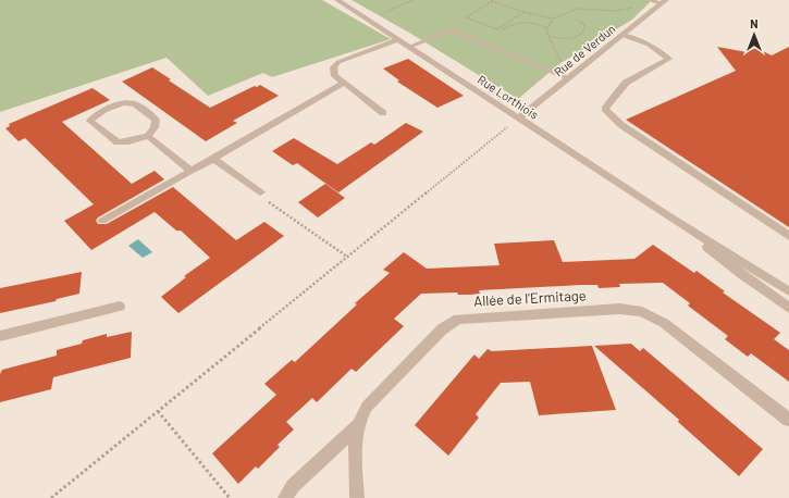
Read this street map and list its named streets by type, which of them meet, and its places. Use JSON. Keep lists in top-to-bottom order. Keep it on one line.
{"streets":{"street":["Rue de Verdun","Rue Lorthiois","Allée de l'Ermitage"]},"crossings":[["Rue de Verdun","Rue Lorthiois"]],"north":"top"}
